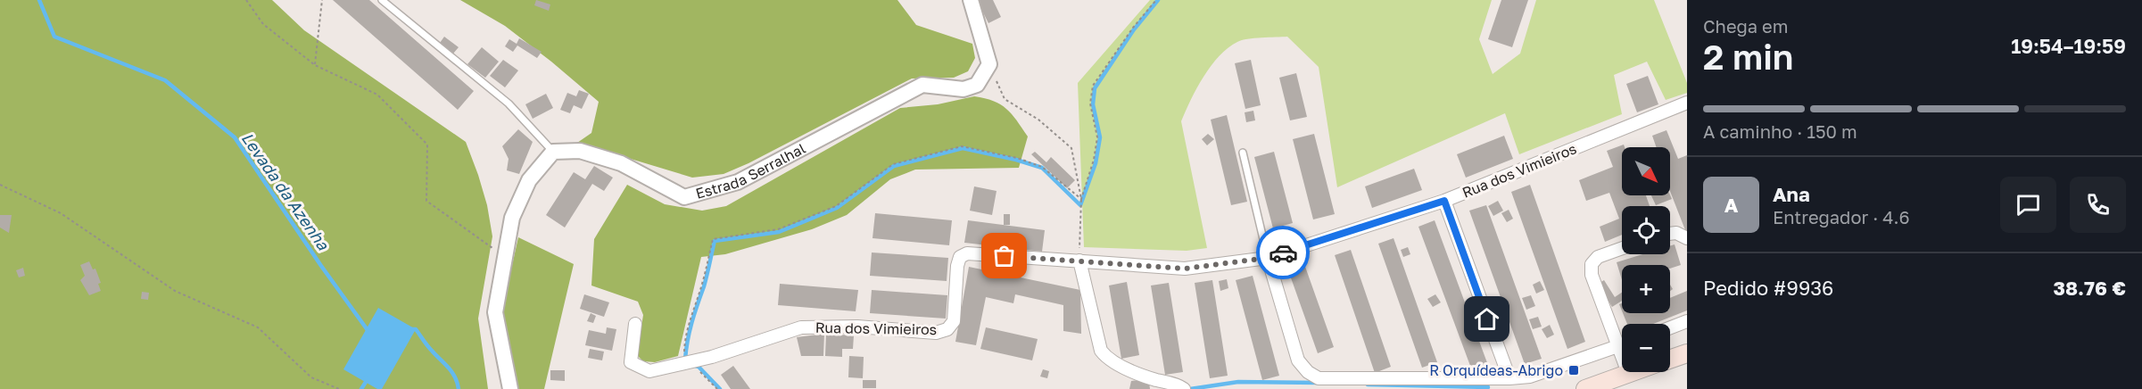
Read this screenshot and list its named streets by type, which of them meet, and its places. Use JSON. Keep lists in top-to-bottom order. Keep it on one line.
{"streets":{"street":["Estrada Serralhal","Rua dos Vimieiros"]},"water":["Levada da Azenha"],"places":{"transit":["R Orquídeas-Abrigo"]},"north":"bottom right","page":{"heading":["2 min","Chega em","19:54–19:59"],"panel":["Ana","Entregador · 4.6","Pedido #9936","38.76 €"],"bar":"A caminho · 150 m","map_buttons":["+","−"],"round":"A"}}
